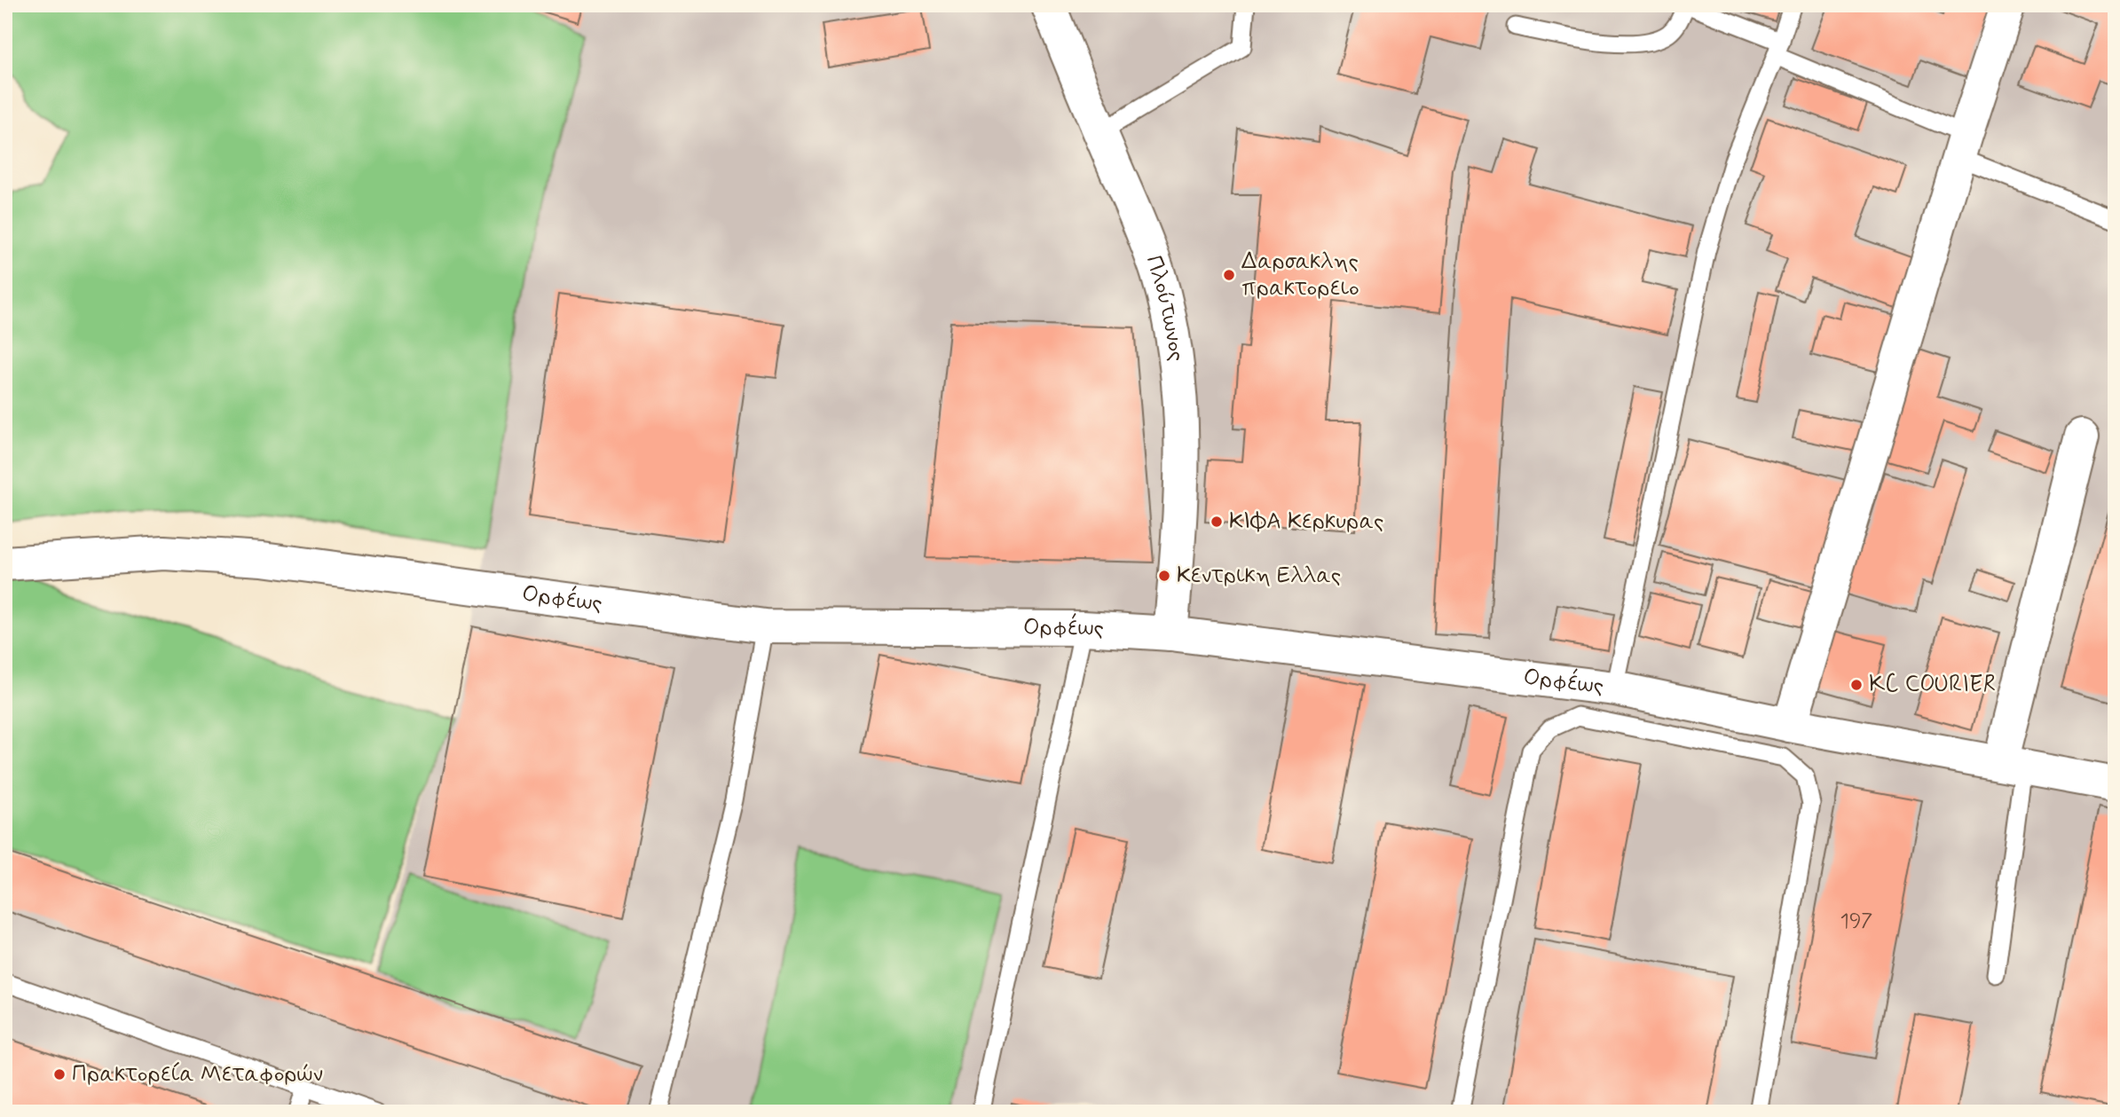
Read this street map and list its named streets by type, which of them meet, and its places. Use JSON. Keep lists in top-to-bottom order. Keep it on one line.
{"streets":{"street":["Πλούτωνος","Ορφέως"]},"crossings":[["Πλούτωνος","Ορφέως"]],"places":["Δαρσακλης πρακτορειο","ΚΙΦΑ Κερκυρας","Κεντρικη Ελλας","KC COURIER","Πρακτορεία Μεταφορών"],"house_numbers":["197"]}
